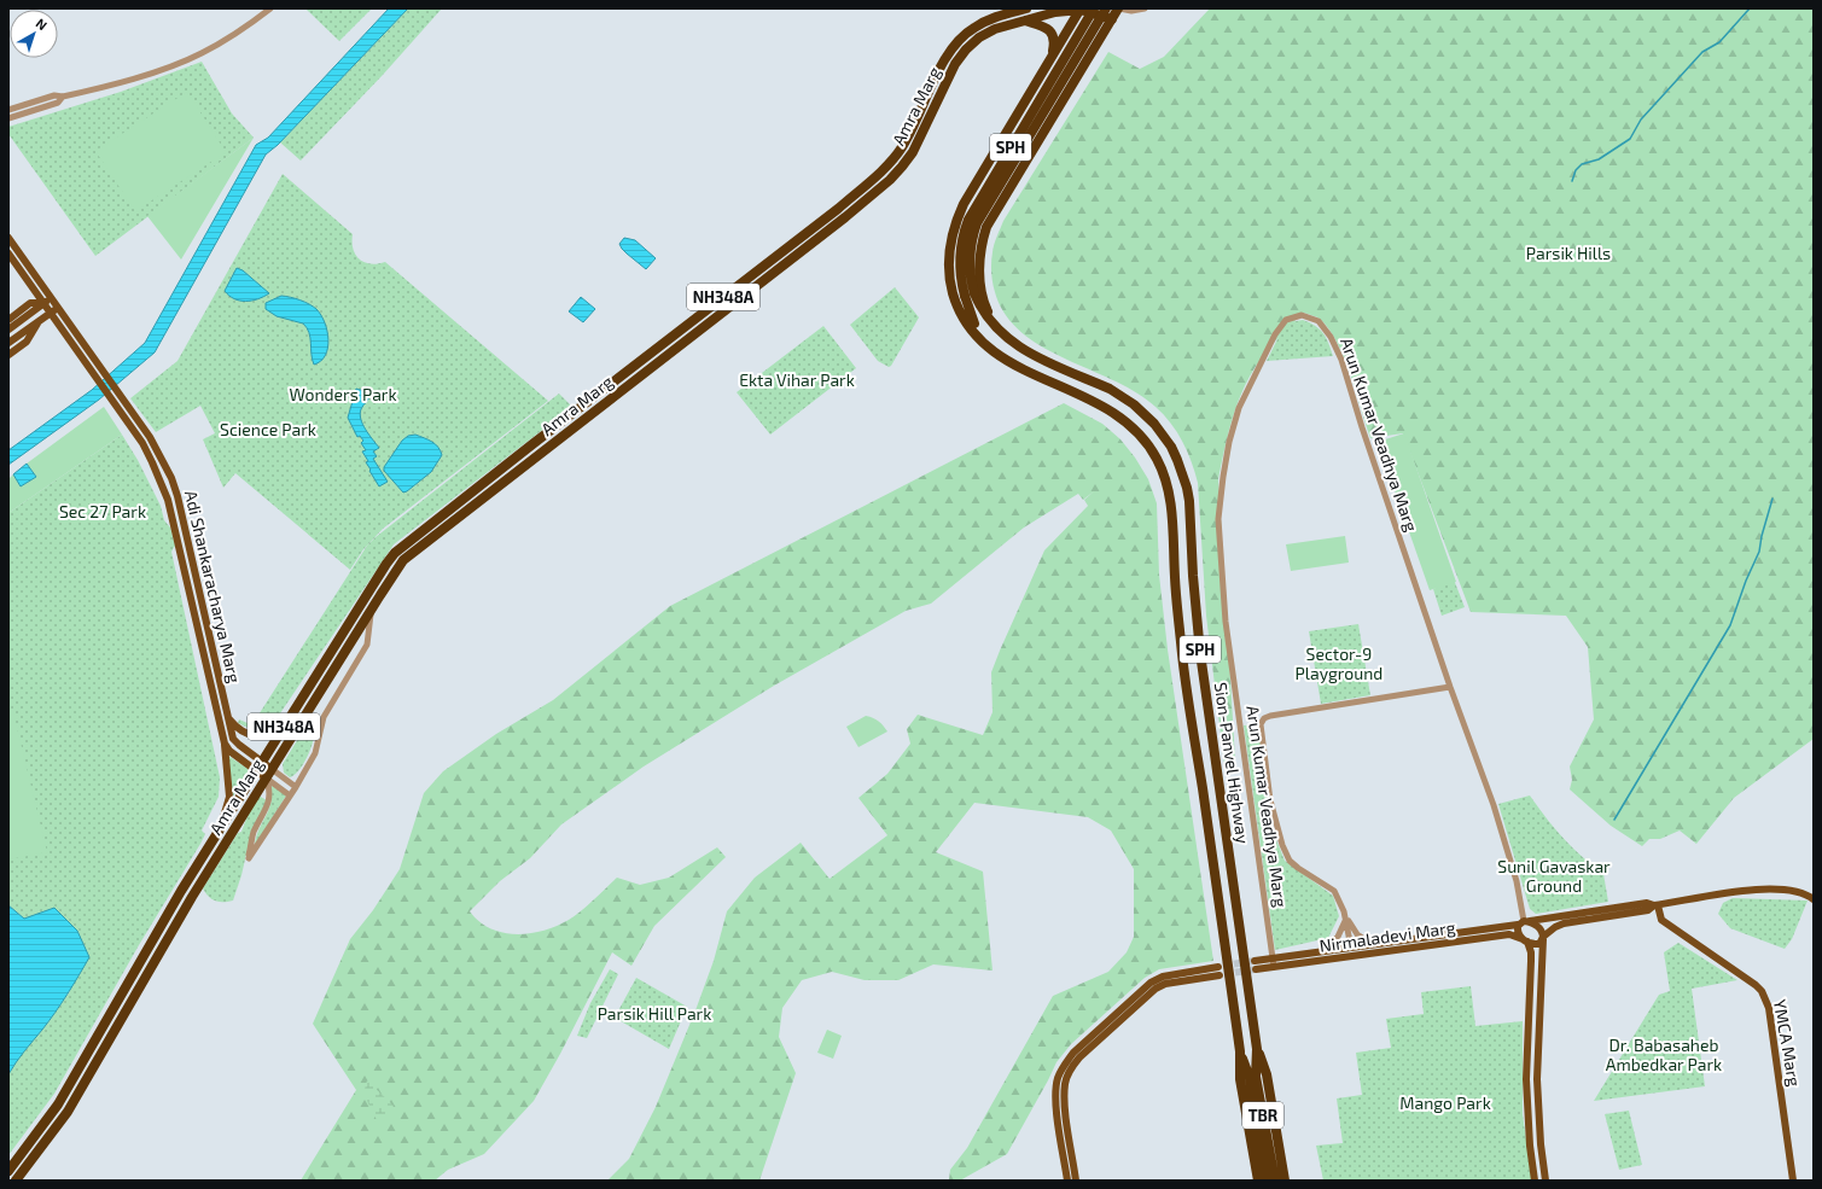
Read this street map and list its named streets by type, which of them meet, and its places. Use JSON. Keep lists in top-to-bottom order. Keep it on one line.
{"streets":{"highway":["Amra Marg","SPH","NH348A","Sion-Panvel Highway","TBR"],"main road":["Adi Shankaracharya Marg","Nirmaladevi Marg","YMCA Marg"],"street":["Arun Kumar Veadhya Marg"]},"crossings":[["Amra Marg","Adi Shankaracharya Marg"],["SPH","Sion-Panvel Highway"],["SPH","TBR"],["Arun Kumar Veadhya Marg","Nirmaladevi Marg"],["Sion-Panvel Highway","TBR"],["Nirmaladevi Marg","YMCA Marg"]],"parks":["Parsik Hills","Ekta Vihar Park","Wonders Park","Science Park","Sec 27 Park","Sector-9 Playground","Sunil Gavaskar Ground","Parsik Hill Park","Dr. Babasaheb Ambedkar Park","Mango Park"],"north":"top right"}
